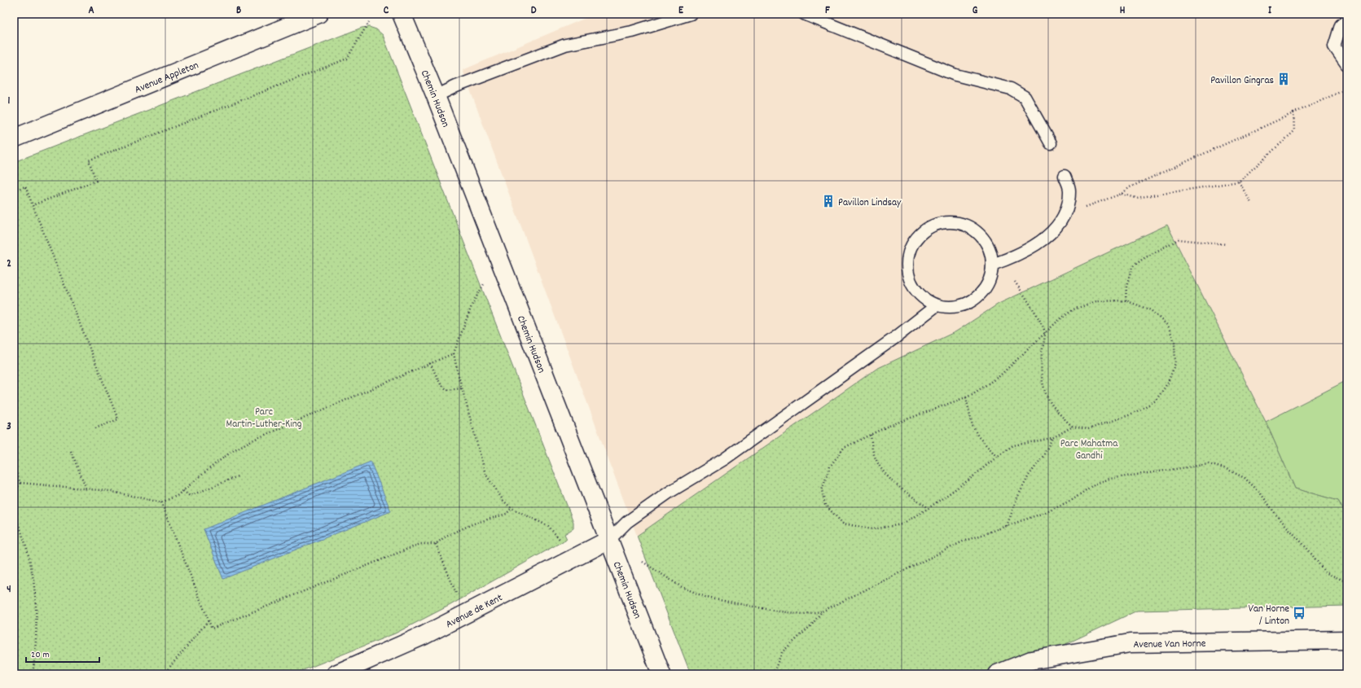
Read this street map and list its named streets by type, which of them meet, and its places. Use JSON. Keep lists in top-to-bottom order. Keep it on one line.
{"streets":{"street":["Avenue Appleton","Chemin Hudson","Avenue de Kent","Avenue Van Horne"]},"crossings":[["Chemin Hudson","Avenue de Kent"]],"parks":["Parc Martin-Luther-King","Parc Mahatma Gandhi"],"places":{"building":["Pavillon Gingras","Pavillon Lindsay"],"bus stop":["Van Horne / Linton"]},"scale_bar":"20 m","grid":{"columns":["A","B","C","D","E","F","G","H","I"],"rows":["1","2","3","4"]}}
